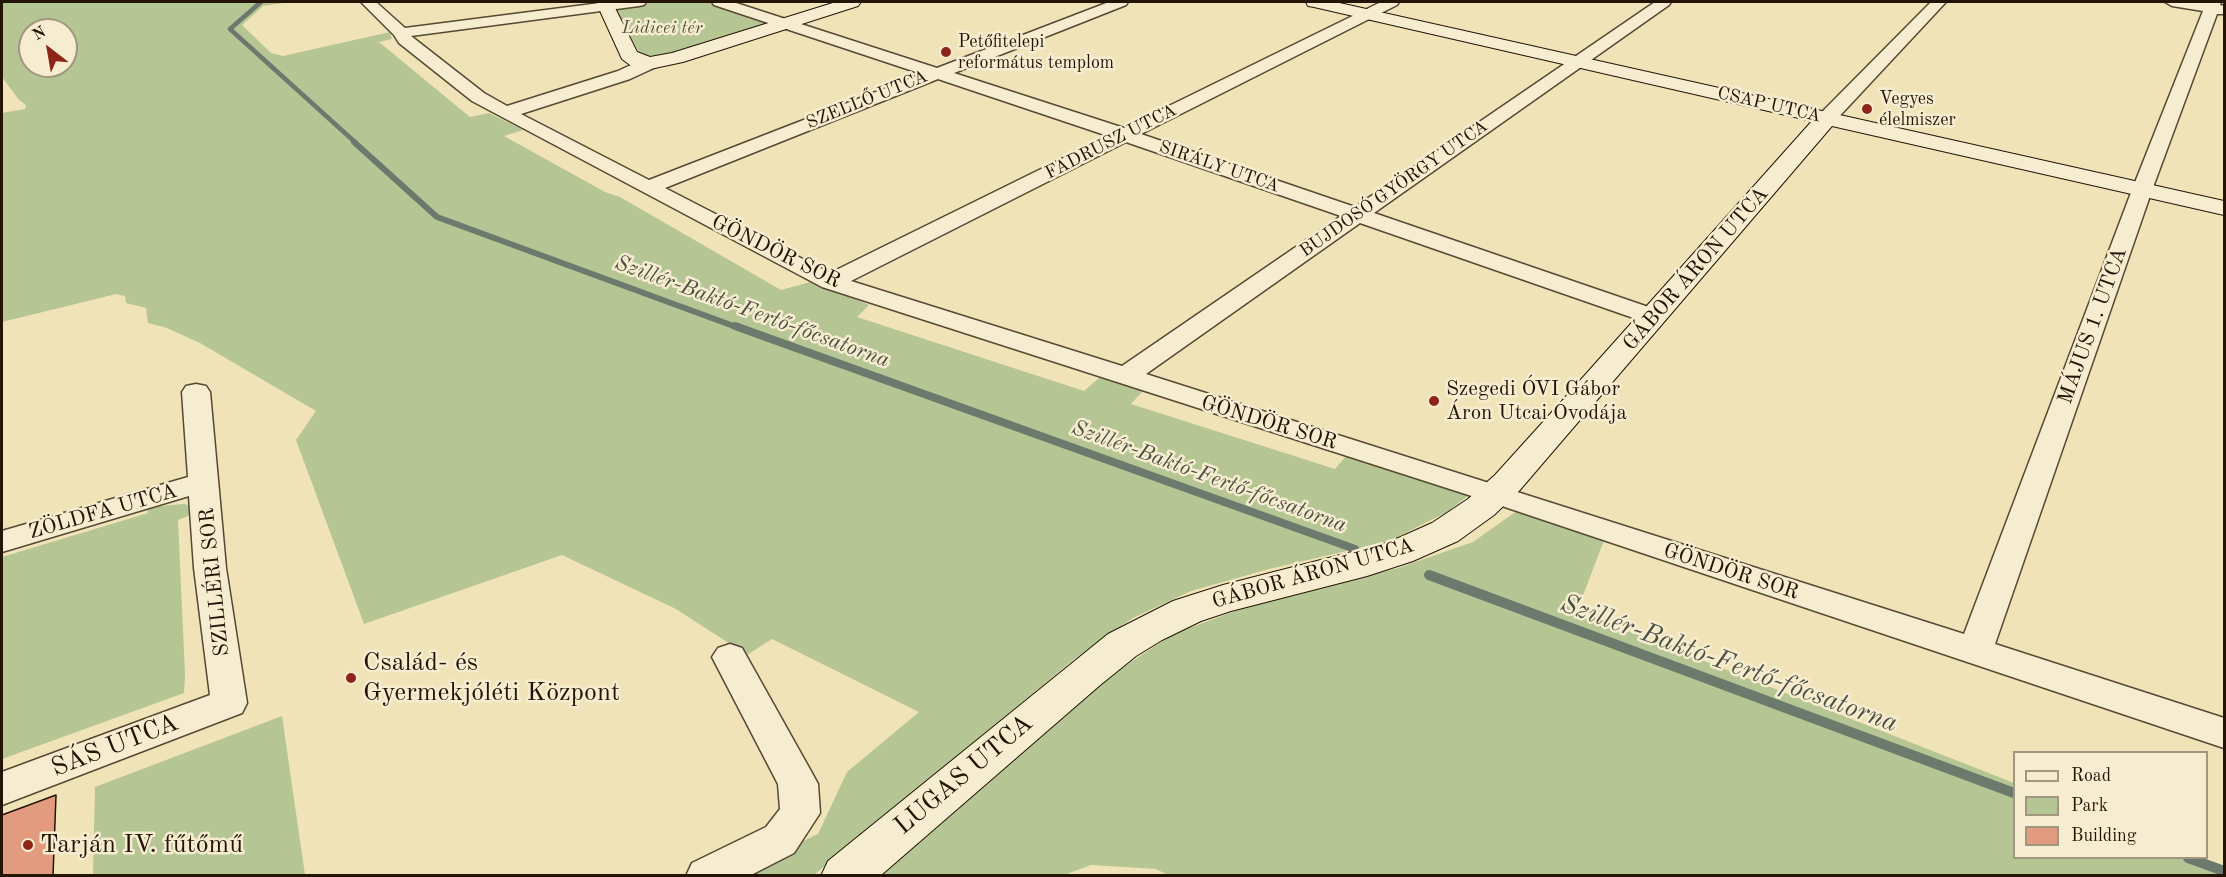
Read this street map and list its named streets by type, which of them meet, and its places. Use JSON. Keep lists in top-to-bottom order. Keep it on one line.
{"streets":{"street":["SZELLŐ UTCA","CSAP UTCA","FADRUSZ UTCA","SIRÁLY UTCA","BUJDOSÓ GYÖRGY UTCA","GÖNDÖR SOR","GÁBOR ÁRON UTCA","MÁJUS 1. UTCA","ZÖLDFA UTCA","SZILLÉRI SOR","SÁS UTCA","LUGAS UTCA"]},"crossings":[["SZELLŐ UTCA","SIRÁLY UTCA"],["SZELLŐ UTCA","GÖNDÖR SOR"],["CSAP UTCA","FADRUSZ UTCA"],["CSAP UTCA","BUJDOSÓ GYÖRGY UTCA"],["CSAP UTCA","GÁBOR ÁRON UTCA"],["CSAP UTCA","MÁJUS 1. UTCA"],["FADRUSZ UTCA","SIRÁLY UTCA"],["FADRUSZ UTCA","GÖNDÖR SOR"],["SIRÁLY UTCA","BUJDOSÓ GYÖRGY UTCA"],["SIRÁLY UTCA","GÁBOR ÁRON UTCA"],["BUJDOSÓ GYÖRGY UTCA","GÖNDÖR SOR"],["GÖNDÖR SOR","GÁBOR ÁRON UTCA"],["GÖNDÖR SOR","MÁJUS 1. UTCA"],["GÁBOR ÁRON UTCA","LUGAS UTCA"],["ZÖLDFA UTCA","SZILLÉRI SOR"],["SZILLÉRI SOR","SÁS UTCA"]],"water":["Szillér-Baktó-Fertő-főcsatorna"],"parks":["Lidicei tér"],"places":["Petőfitelepi református templom","Vegyes élelmiszer","Szegedi ÓVI Gábor Áron Utcai Óvodája","Család- és Gyermekjóléti Központ","Tarján IV. fűtőmű"],"legend":["Road","Park","Building"],"north":"top left"}
